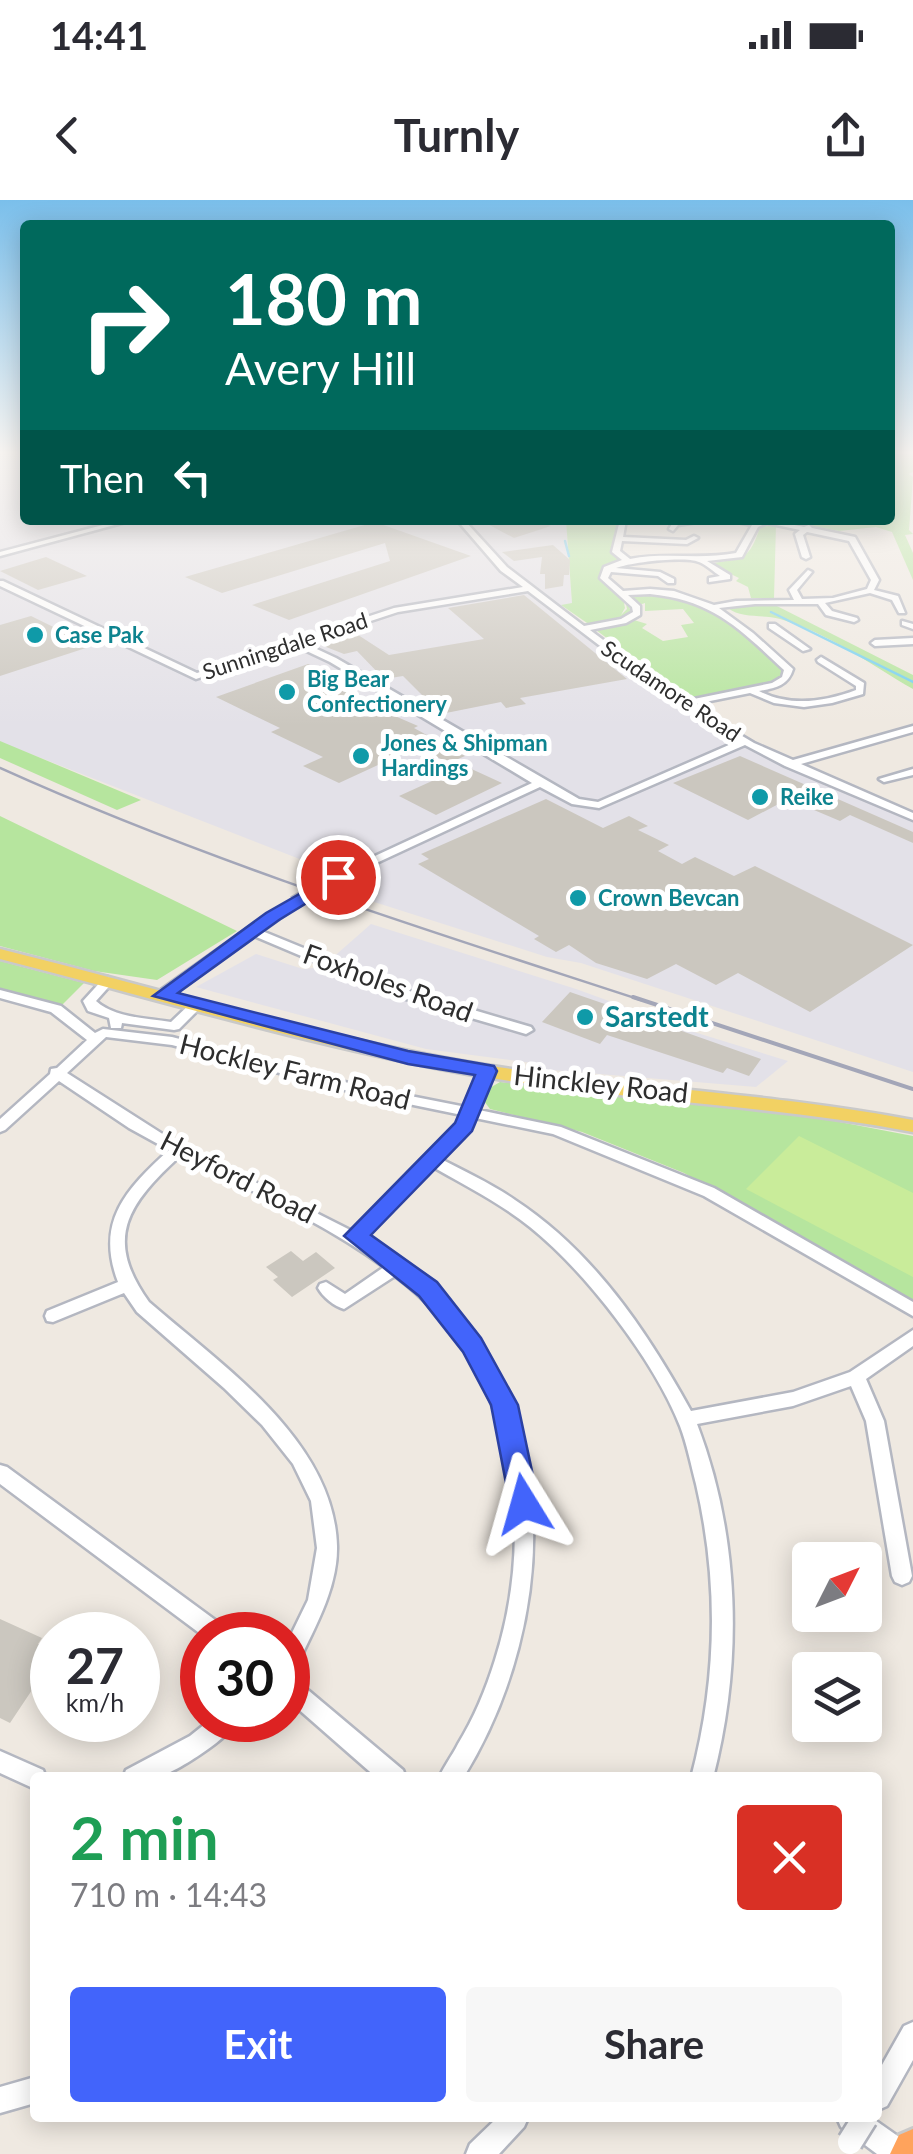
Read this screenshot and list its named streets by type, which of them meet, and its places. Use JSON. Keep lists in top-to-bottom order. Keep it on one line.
{"streets":{"main road":["Hinckley Road"],"street":["Sunningdale Road","Scudamore Road","Foxholes Road","Hockley Farm Road","Heyford Road"]},"crossings":[["Sunningdale Road","Scudamore Road"]],"places":["Case Pak","Big Bear Confectionery","Jones & Shipman Hardings","Reike","Crown Bevcan","Sarstedt"],"north":"top right","page":{"status":"14:41","header":"Turnly","turn":["180 m","Avery Hill"],"then":"Then","speed":"27 km/h","limit":"30","heading":["2 min","710 m · 14:43"],"buttons":["Exit","Share"]}}
